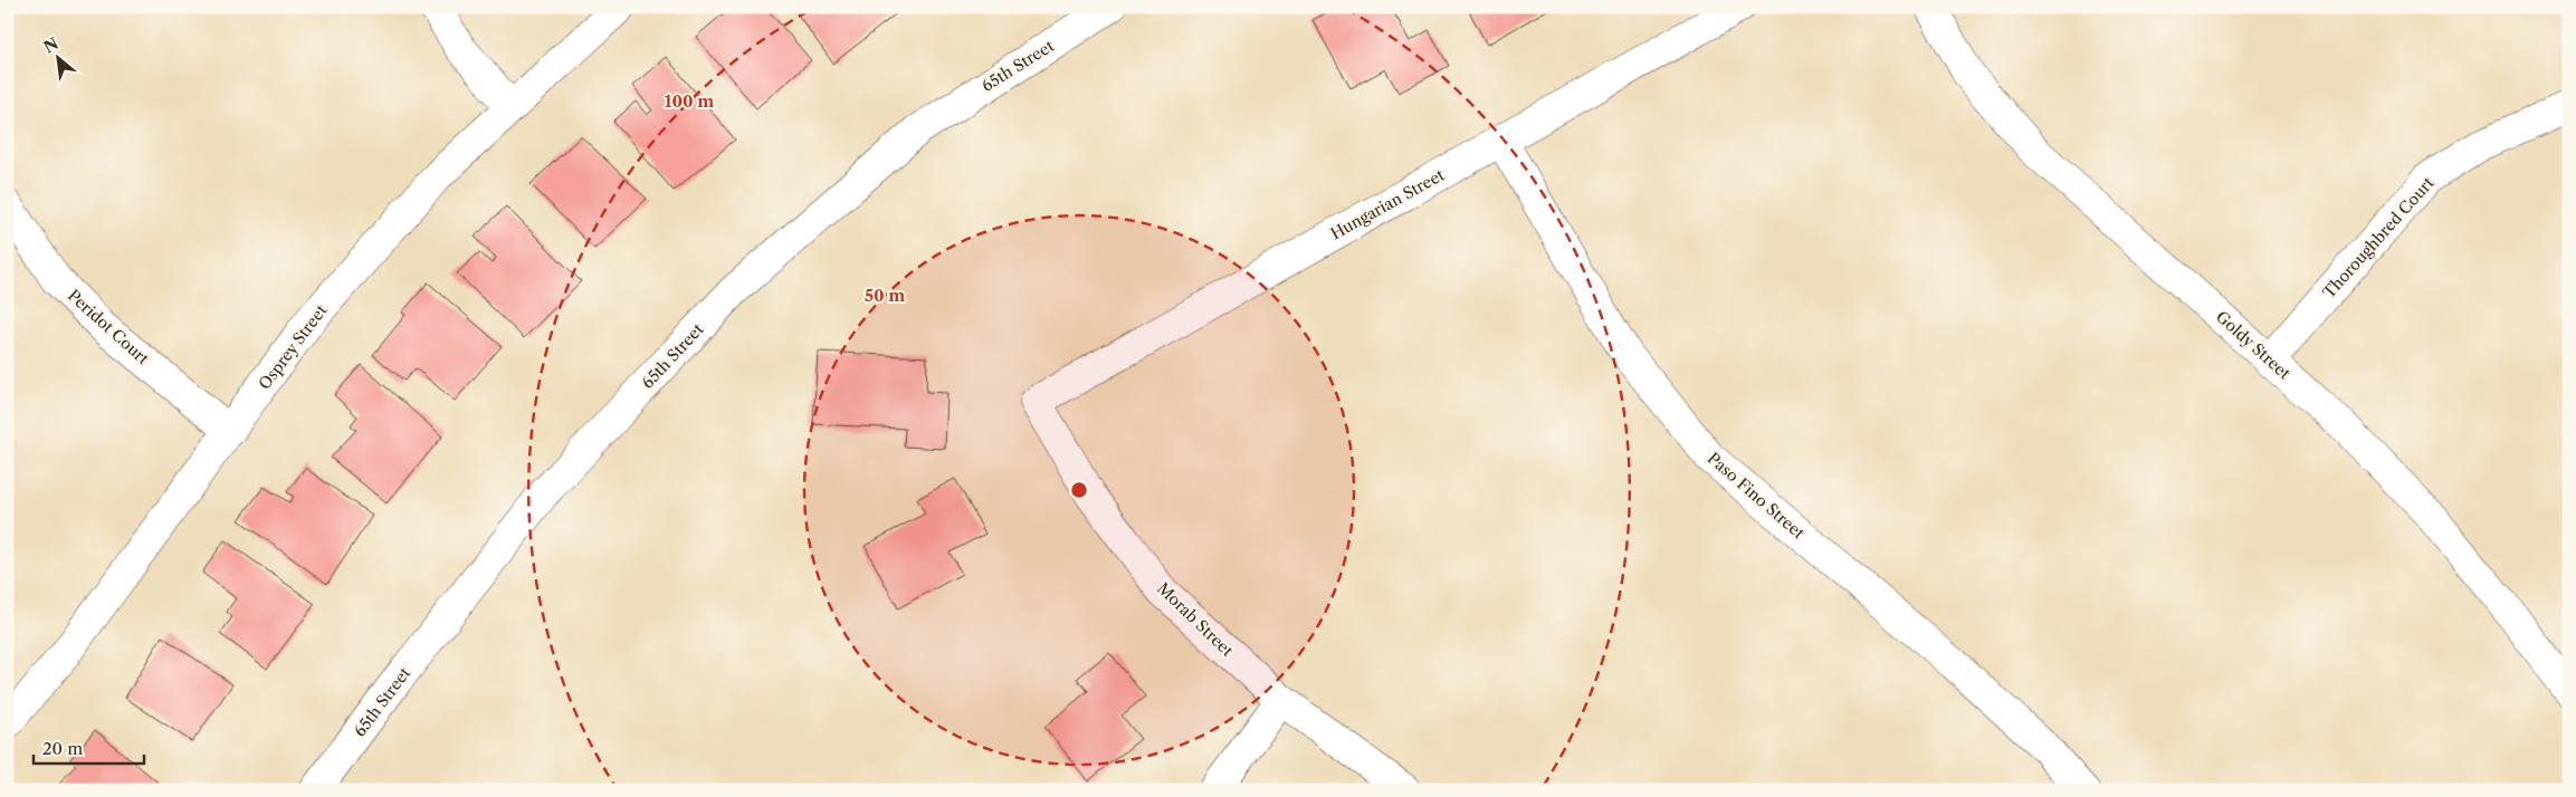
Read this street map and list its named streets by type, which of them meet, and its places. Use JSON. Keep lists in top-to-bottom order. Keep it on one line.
{"streets":{"street":["65th Street","Hungarian Street","Thoroughbred Court","Peridot Court","Goldy Street","Osprey Street","Paso Fino Street","Morab Street"]},"crossings":[["Hungarian Street","Paso Fino Street"],["Hungarian Street","Morab Street"],["Thoroughbred Court","Goldy Street"],["Peridot Court","Osprey Street"]],"scale_bar":"20 m","north":"top left","rings":["100 m","50 m"]}
